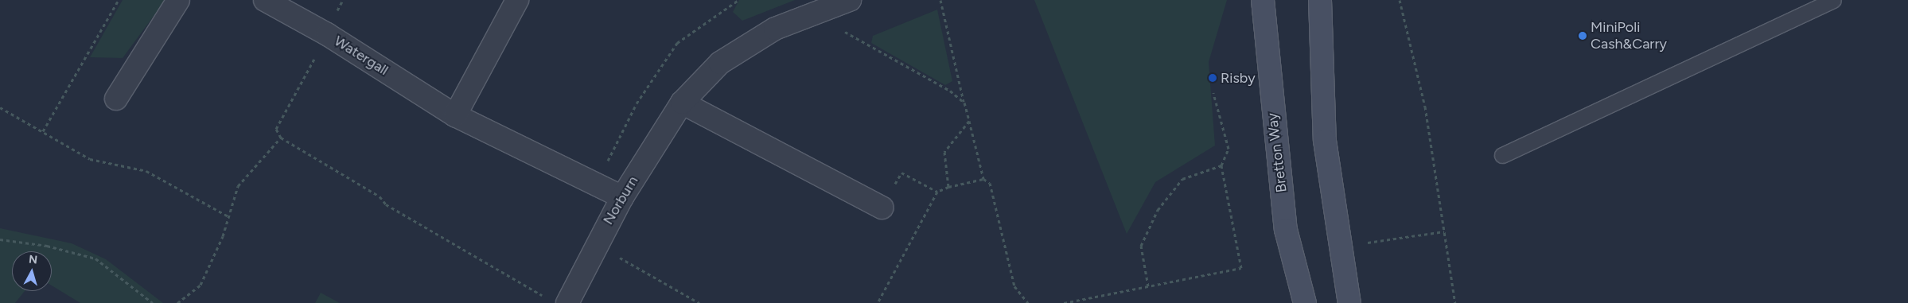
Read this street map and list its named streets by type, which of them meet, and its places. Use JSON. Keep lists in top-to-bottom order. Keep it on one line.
{"streets":{"street":["Watergall","Bretton Way","Norburn"]},"crossings":[["Watergall","Norburn"]],"places":["MiniPoli Cash&Carry","Risby"],"north":"top"}
